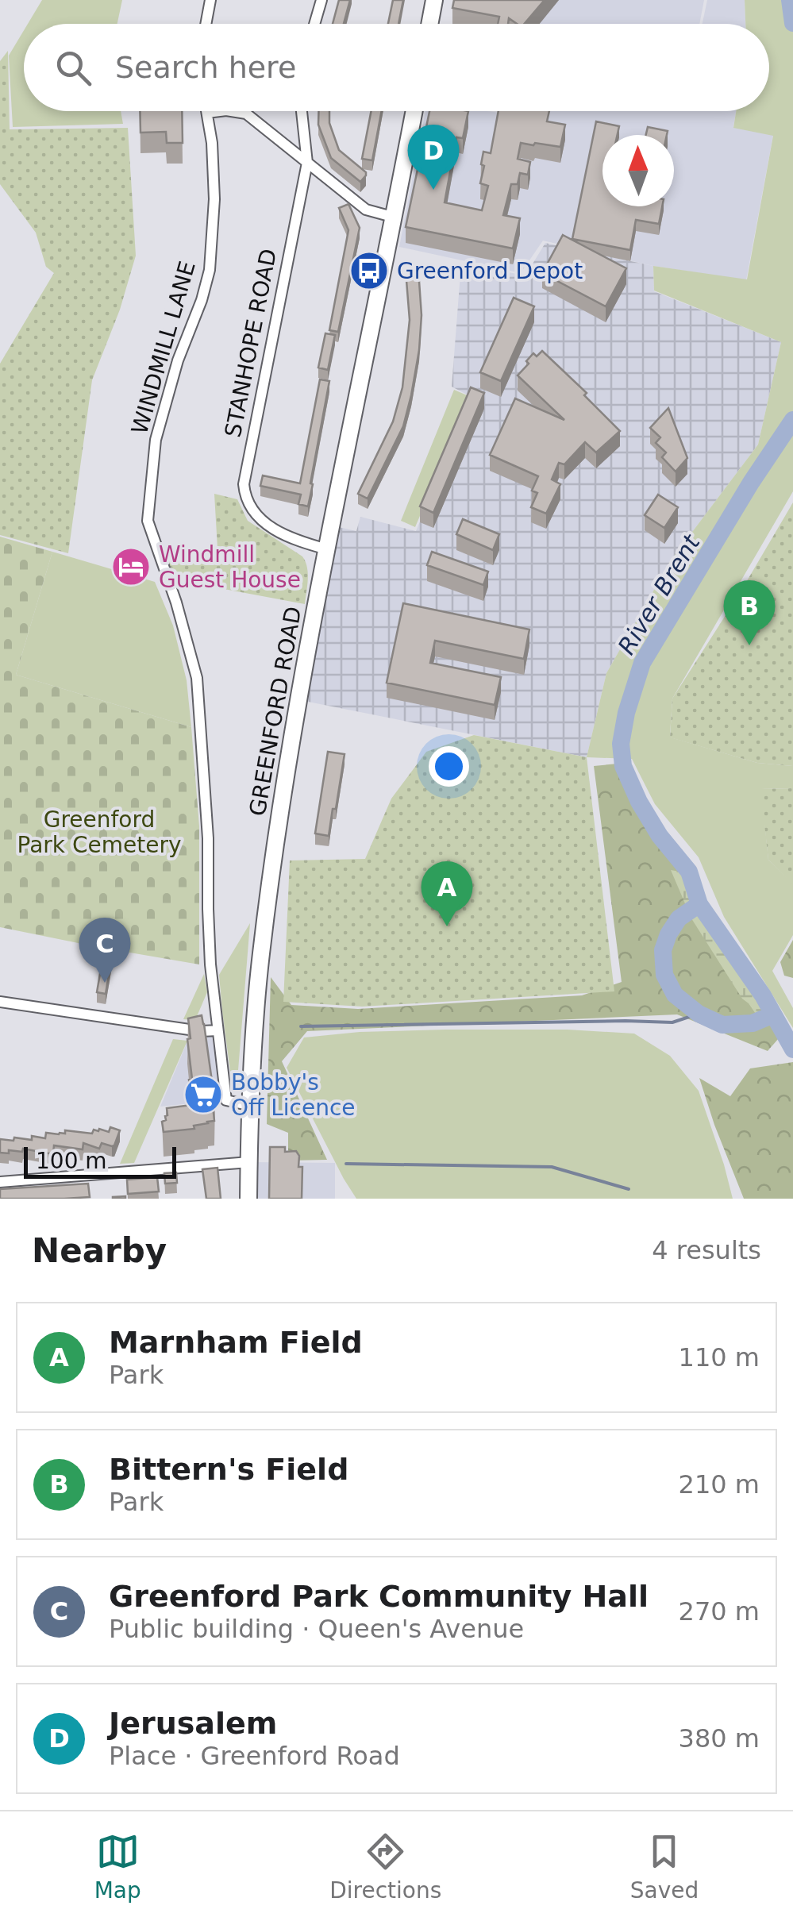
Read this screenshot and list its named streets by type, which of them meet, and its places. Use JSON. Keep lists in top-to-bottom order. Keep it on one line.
{"streets":{"main road":["GREENFORD ROAD"],"street":["STANHOPE ROAD","WINDMILL LANE"]},"crossings":[["STANHOPE ROAD","GREENFORD ROAD"],["WINDMILL LANE","GREENFORD ROAD"]],"water":["River Brent"],"parks":["Greenford Park Cemetery"],"places":{"bus stop":["Greenford Depot"],"hotel":["Windmill Guest House"],"supermarket":["Bobby's Off Licence"]},"scale_bar":"100 m","north":"top","page":{"search":"Search here","pins":["D","B","A","C"],"scale":"100 m","heading":["Nearby","4 results"],"list":[{"mark":"A","name":"Marnham Field","note":"Park","value":"110 m"},{"mark":"B","name":"Bittern's Field","note":"Park","value":"210 m"},{"mark":"C","name":"Greenford Park Community Hall","note":"Public building · Queen's Avenue","value":"270 m"},{"mark":"D","name":"Jerusalem","note":"Place · Greenford Road","value":"380 m"}],"nav":["Map","Directions","Saved"]}}
